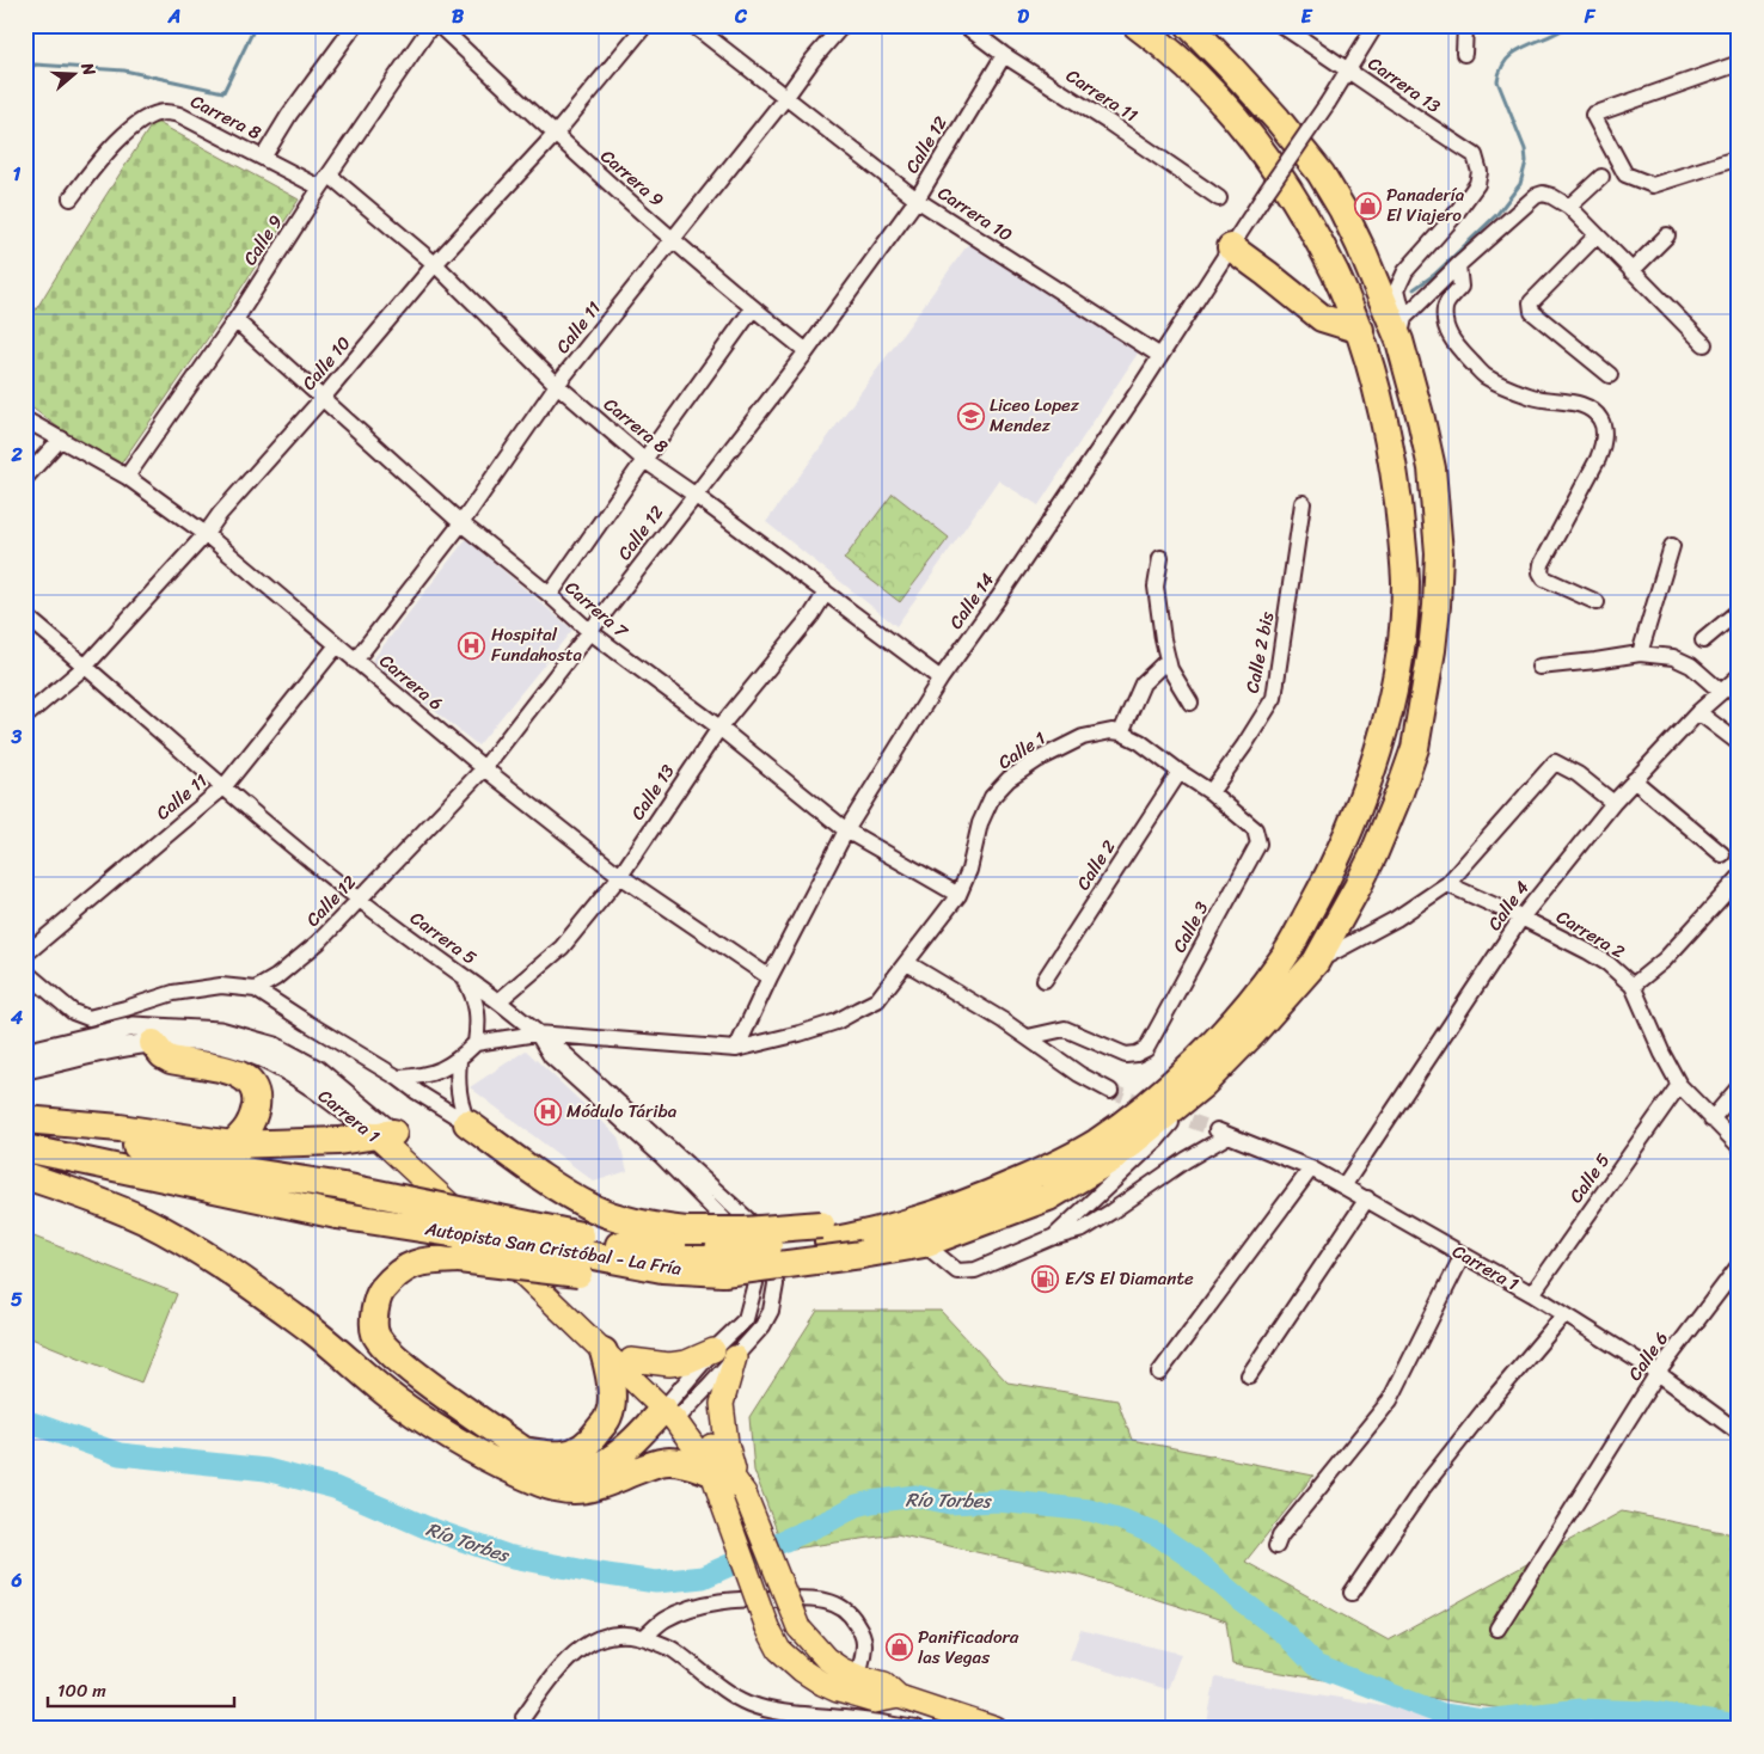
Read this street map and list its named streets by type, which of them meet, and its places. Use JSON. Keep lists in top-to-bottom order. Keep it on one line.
{"streets":{"highway":["Autopista San Cristóbal - La Fría"],"main road":["Carrera 1"],"street":["Carrera 13","Carrera 11","Carrera 8","Calle 12","Carrera 9","Carrera 10","Calle 9","Calle 11","Calle 10","Calle 14","Carrera 7","Calle 2 bis","Carrera 6","Calle 1","Calle 13","Calle 2","Calle 4","Calle 3","Carrera 2","Carrera 5","Calle 5","Calle 6"]},"crossings":[["Carrera 13","Calle 14"],["Carrera 13","Autopista San Cristóbal - La Fría"],["Carrera 11","Calle 12"],["Carrera 8","Calle 12"],["Carrera 8","Calle 9"],["Carrera 8","Calle 11"],["Carrera 8","Calle 10"],["Carrera 8","Calle 14"],["Carrera 8","Calle 13"],["Calle 12","Carrera 9"],["Calle 12","Carrera 10"],["Calle 12","Carrera 7"],["Calle 12","Carrera 6"],["Calle 12","Carrera 5"],["Carrera 9","Calle 11"],["Carrera 9","Calle 10"],["Carrera 10","Calle 11"],["Carrera 10","Calle 14"],["Calle 9","Carrera 7"],["Calle 9","Carrera 6"],["Calle 11","Carrera 7"],["Calle 11","Carrera 6"],["Calle 11","Carrera 5"],["Calle 10","Carrera 7"],["Calle 10","Carrera 6"],["Calle 10","Carrera 5"],["Calle 14","Carrera 7"],["Calle 14","Carrera 6"],["Carrera 7","Calle 1"],["Carrera 7","Calle 13"],["Calle 2 bis","Calle 3"],["Carrera 6","Calle 13"],["Calle 1","Calle 2"],["Calle 1","Calle 3"],["Calle 13","Carrera 5"],["Calle 2","Calle 3"],["Calle 4","Carrera 2"],["Calle 4","Carrera 1"],["Carrera 2","Calle 5"],["Carrera 1","Calle 5"],["Carrera 1","Calle 6"]],"water":["Río Torbes"],"places":{"shop":["Panadería El Viajero","Panificadora las Vegas"],"school or university":["Liceo Lopez Mendez"],"hospital":["Hospital Fundahosta","Módulo Táriba"],"fuel station":["E/S El Diamante"]},"scale_bar":"100 m","north":"right","grid":{"columns":["A","B","C","D","E","F"],"rows":["1","2","3","4","5","6"]}}
